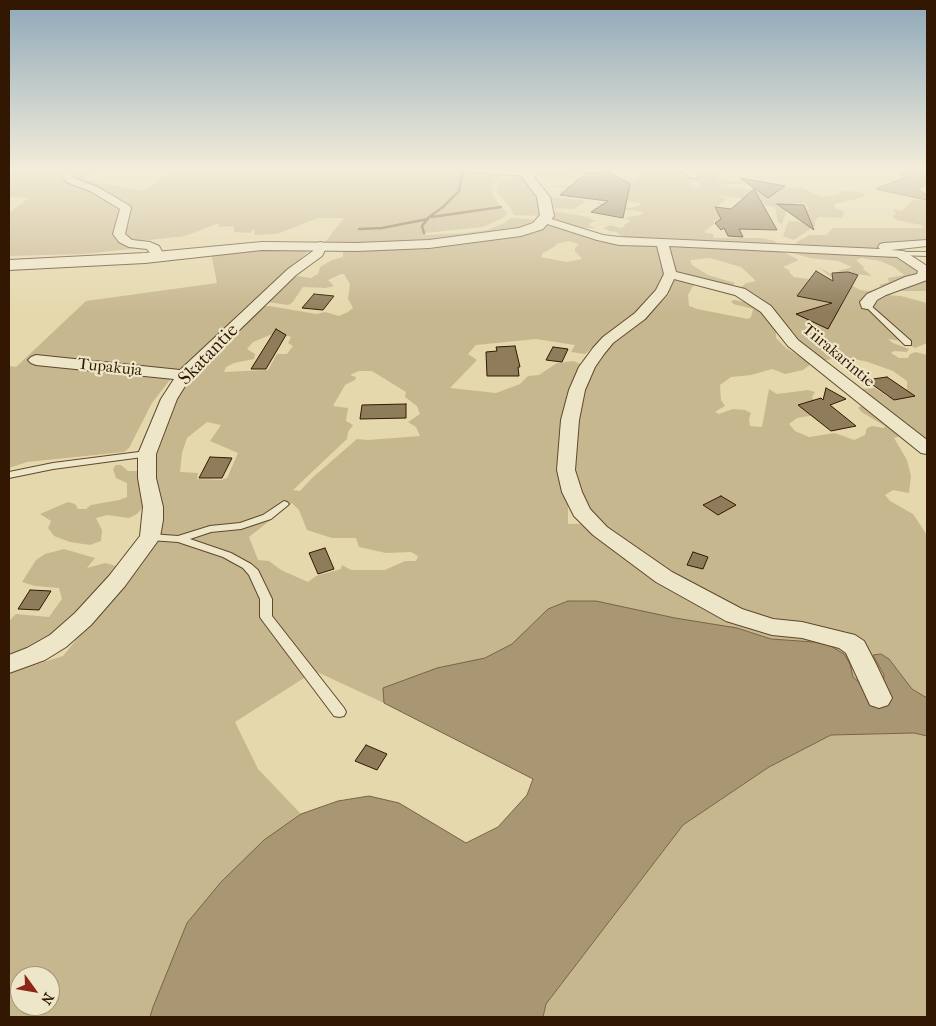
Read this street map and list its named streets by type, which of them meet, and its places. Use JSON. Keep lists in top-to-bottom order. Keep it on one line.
{"streets":{"street":["Skatantie","Tiirakarintie","Tupakuja"]},"crossings":[["Skatantie","Tupakuja"]],"north":"bottom right"}
